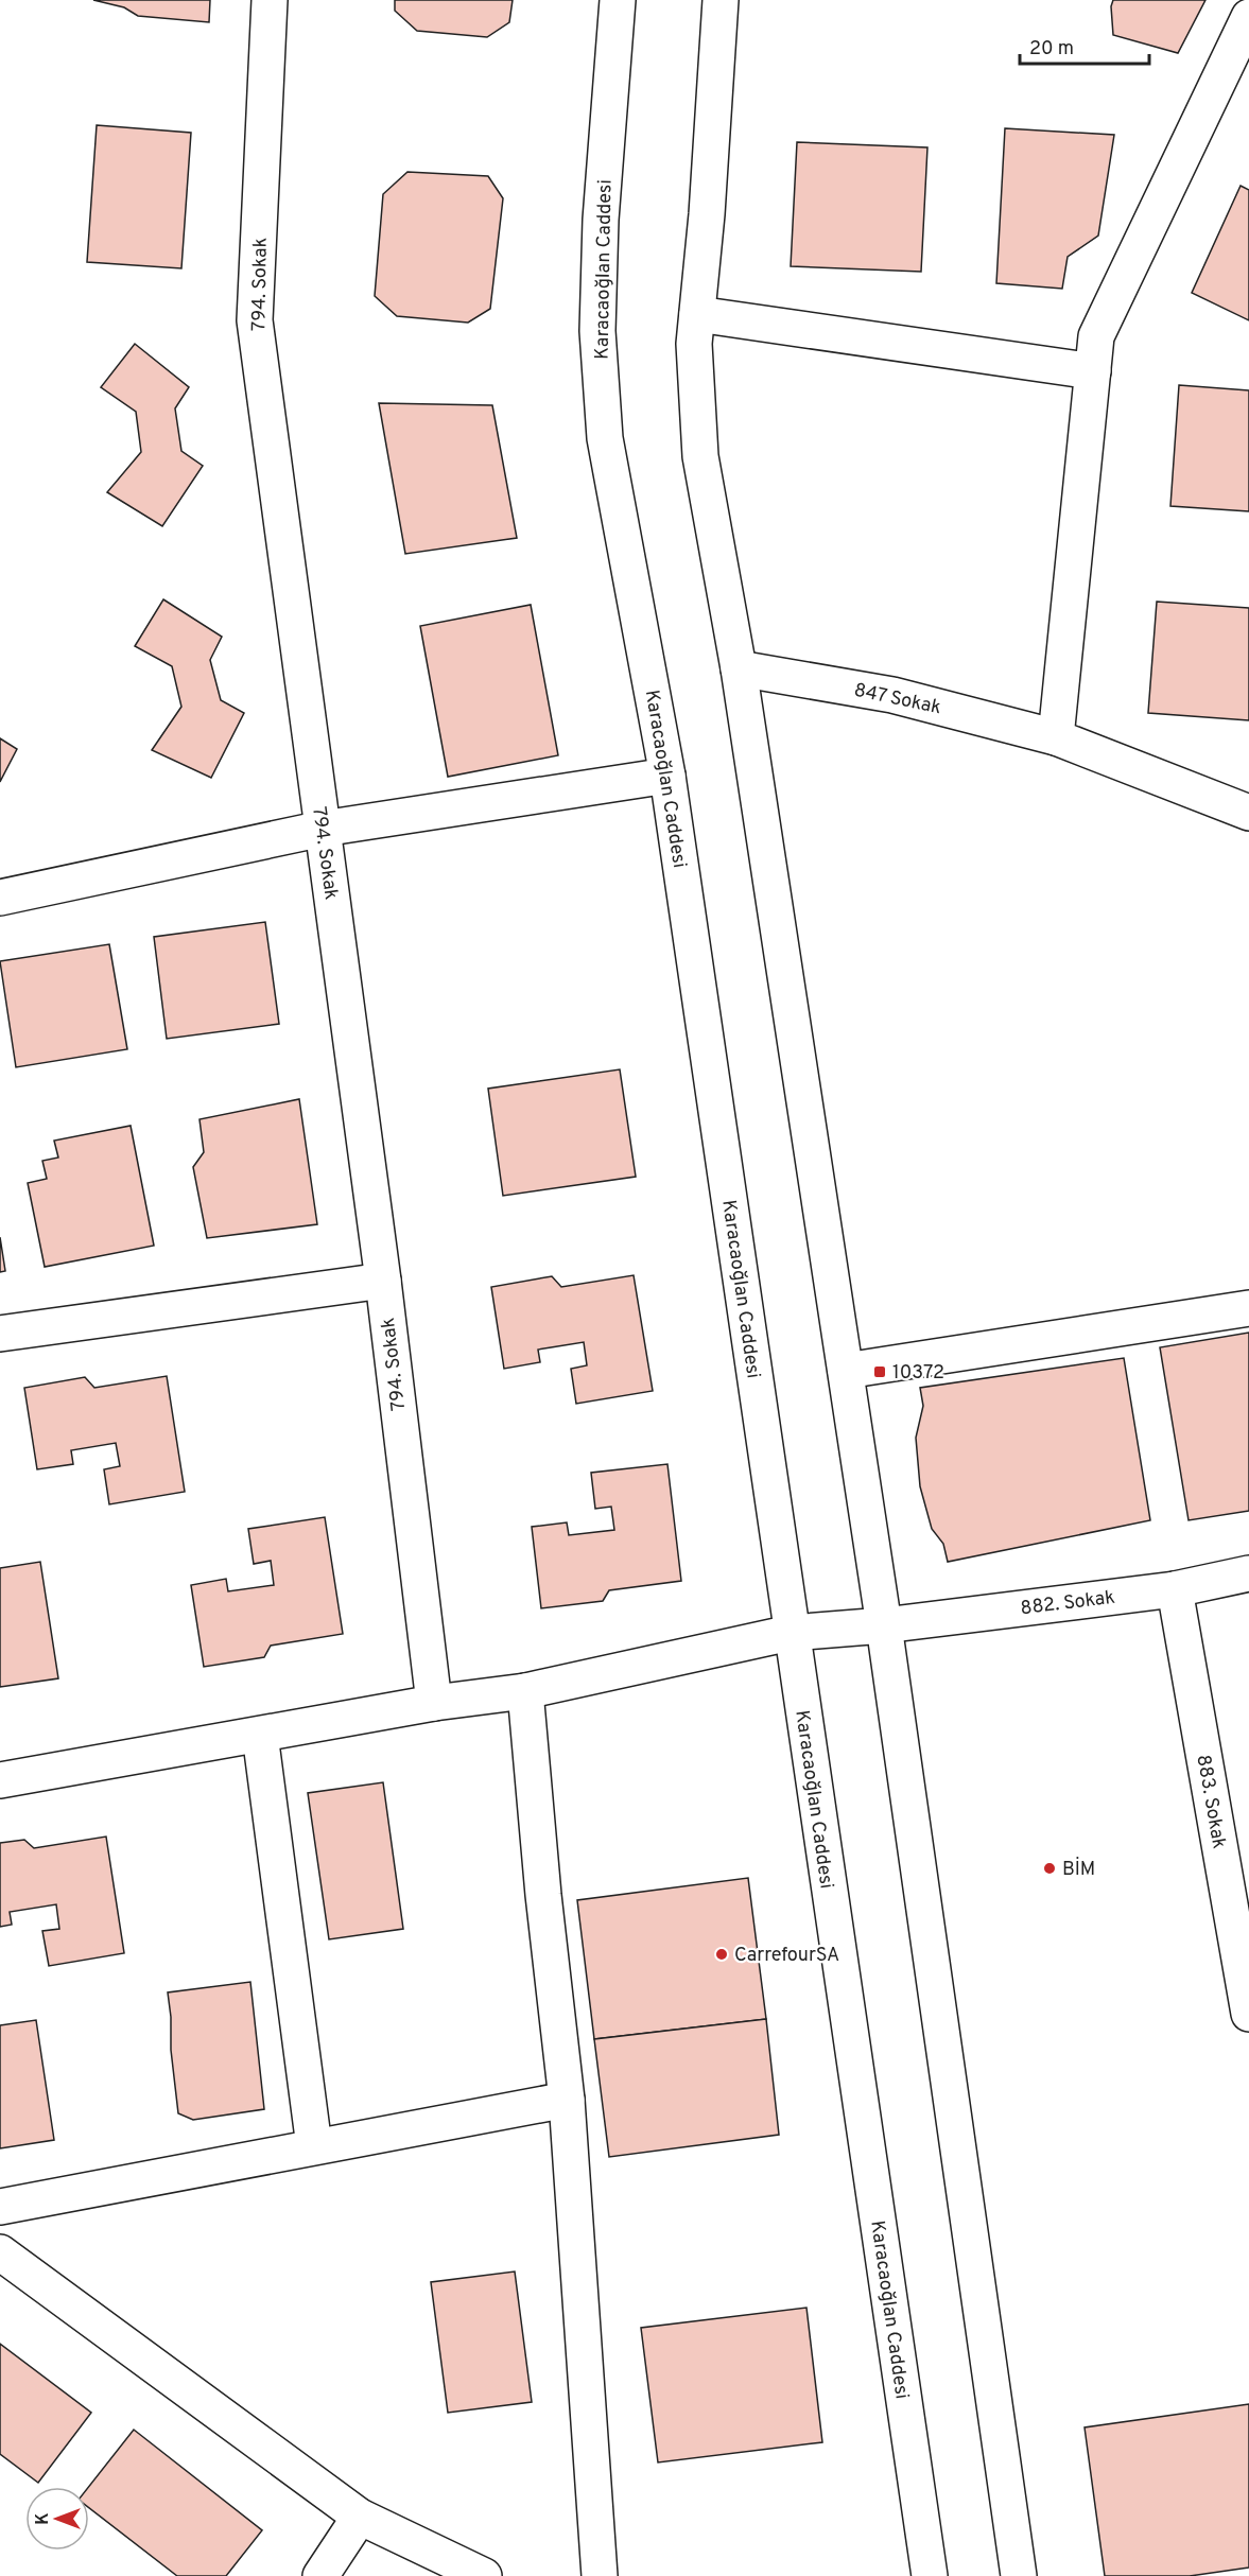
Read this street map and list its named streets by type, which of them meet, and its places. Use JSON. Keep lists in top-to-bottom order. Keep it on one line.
{"streets":{"street":["Karacaoğlan Caddesi","794. Sokak","847 Sokak","882. Sokak","883. Sokak"]},"crossings":[["Karacaoğlan Caddesi","882. Sokak"],["794. Sokak","882. Sokak"],["882. Sokak","883. Sokak"]],"places":{"transit":["10372"],"other":["BİM","CarrefourSA"]},"scale_bar":"20 m","north":"left"}
